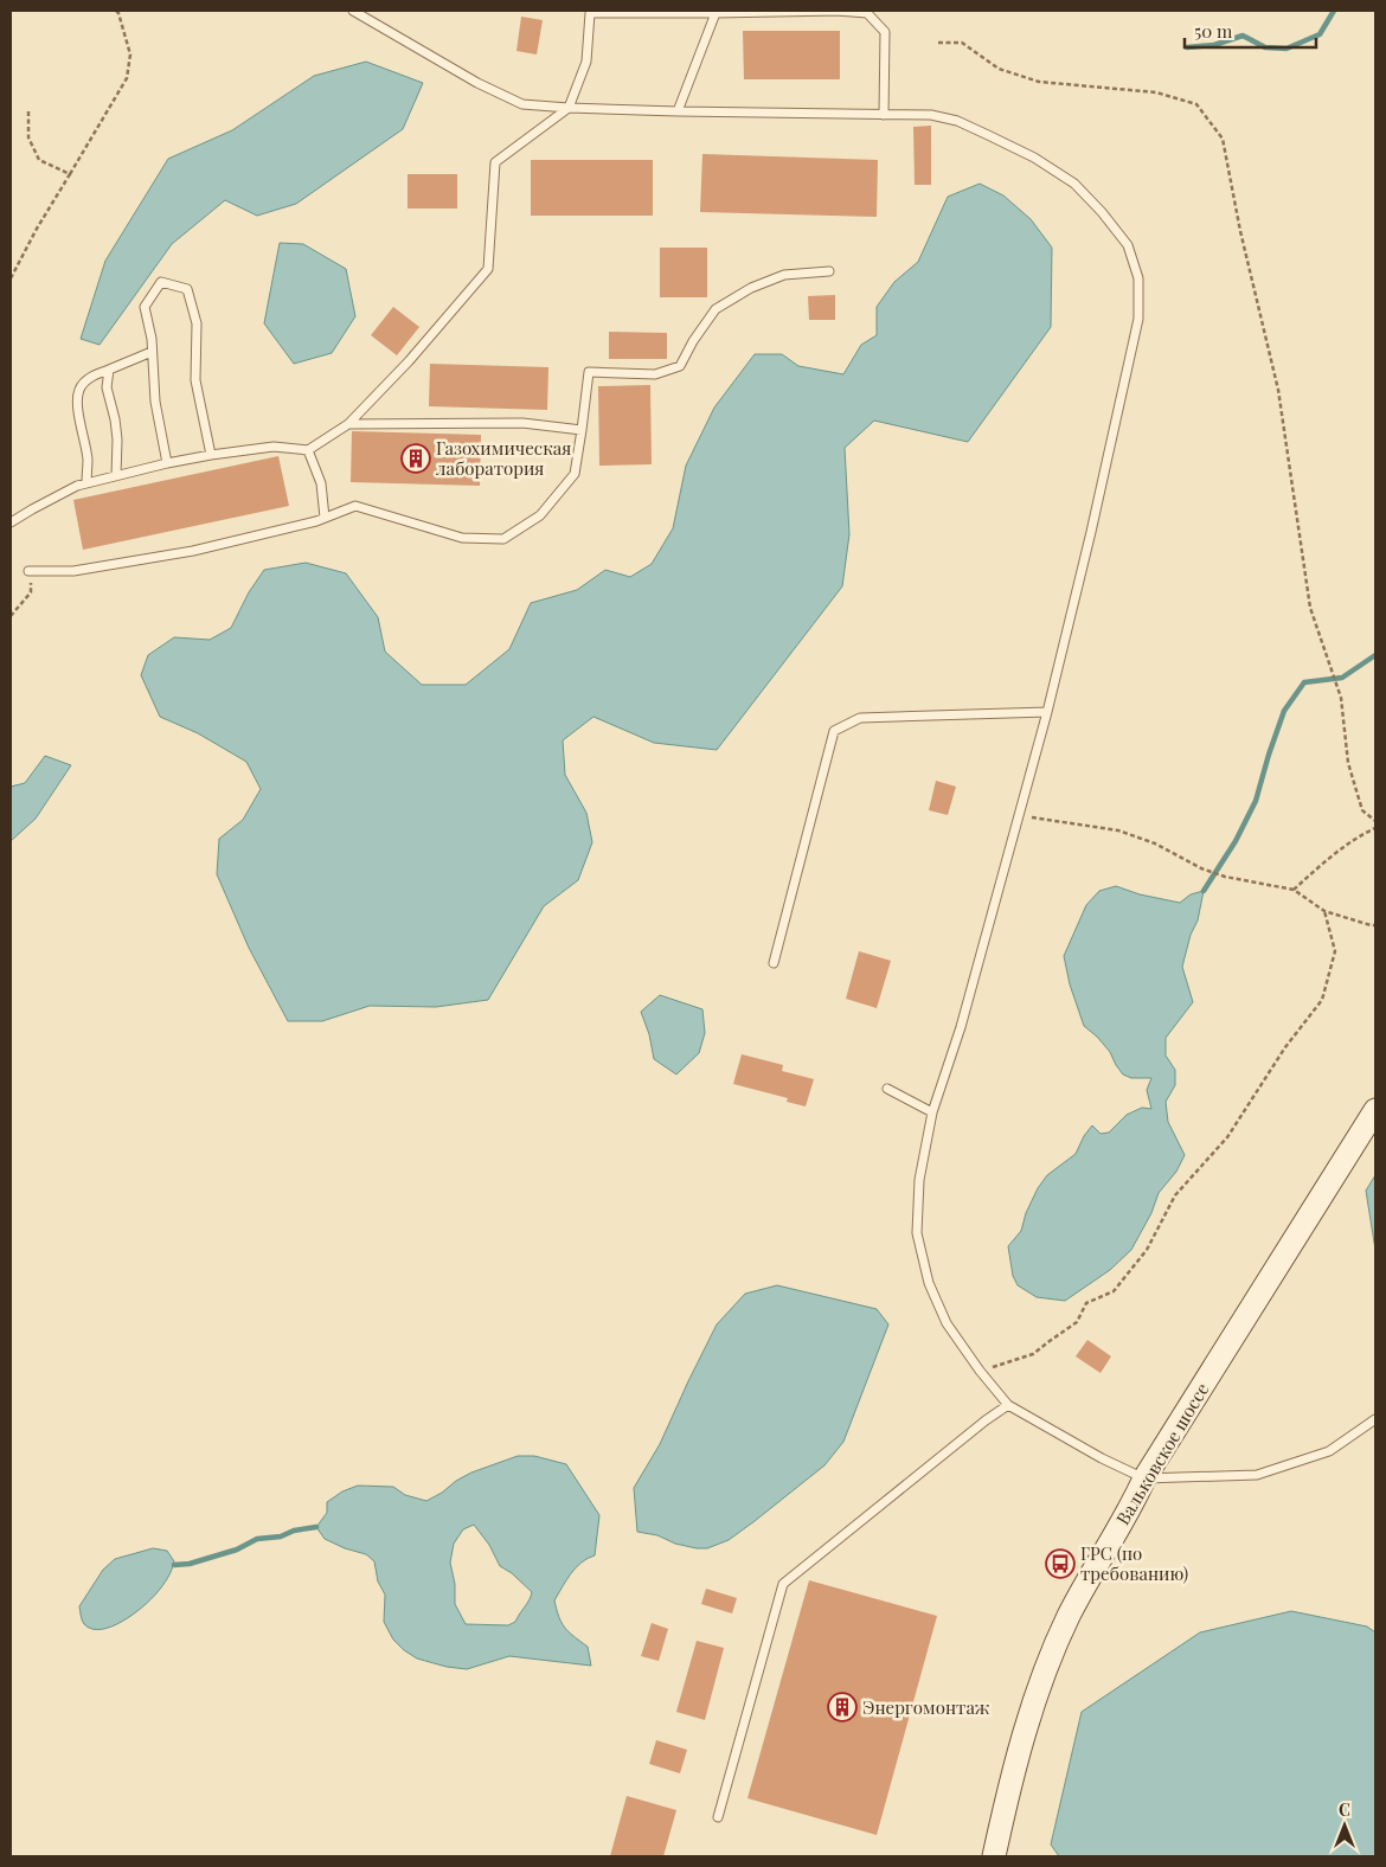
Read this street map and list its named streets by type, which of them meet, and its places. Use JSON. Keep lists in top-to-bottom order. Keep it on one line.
{"streets":{"main road":["Вальковское шоссе"]},"places":{"building":["Газохимическая лаборатория","Энергомонтаж"],"bus stop":["ГРС (по требованию)"]},"scale_bar":"50 m","north":"top"}
